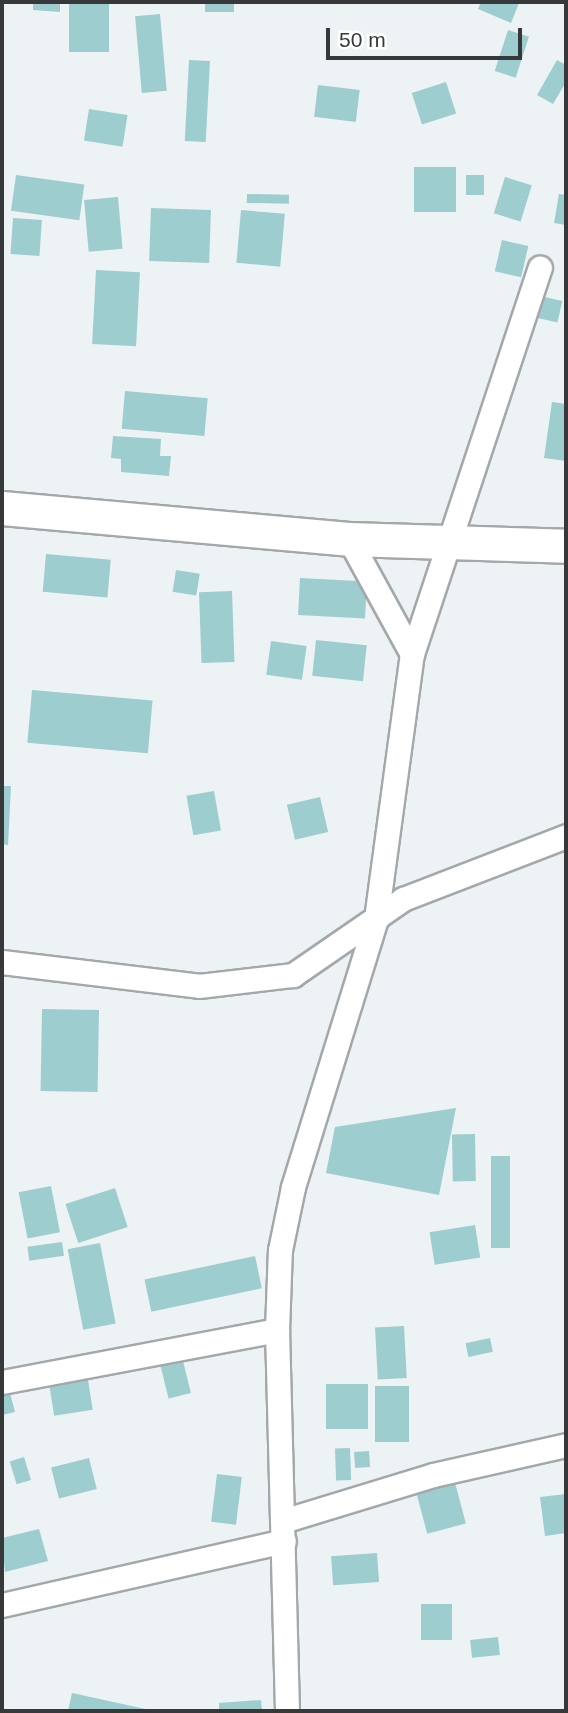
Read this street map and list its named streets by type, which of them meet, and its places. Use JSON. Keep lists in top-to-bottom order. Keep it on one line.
{"scale_bar":"50 m"}
